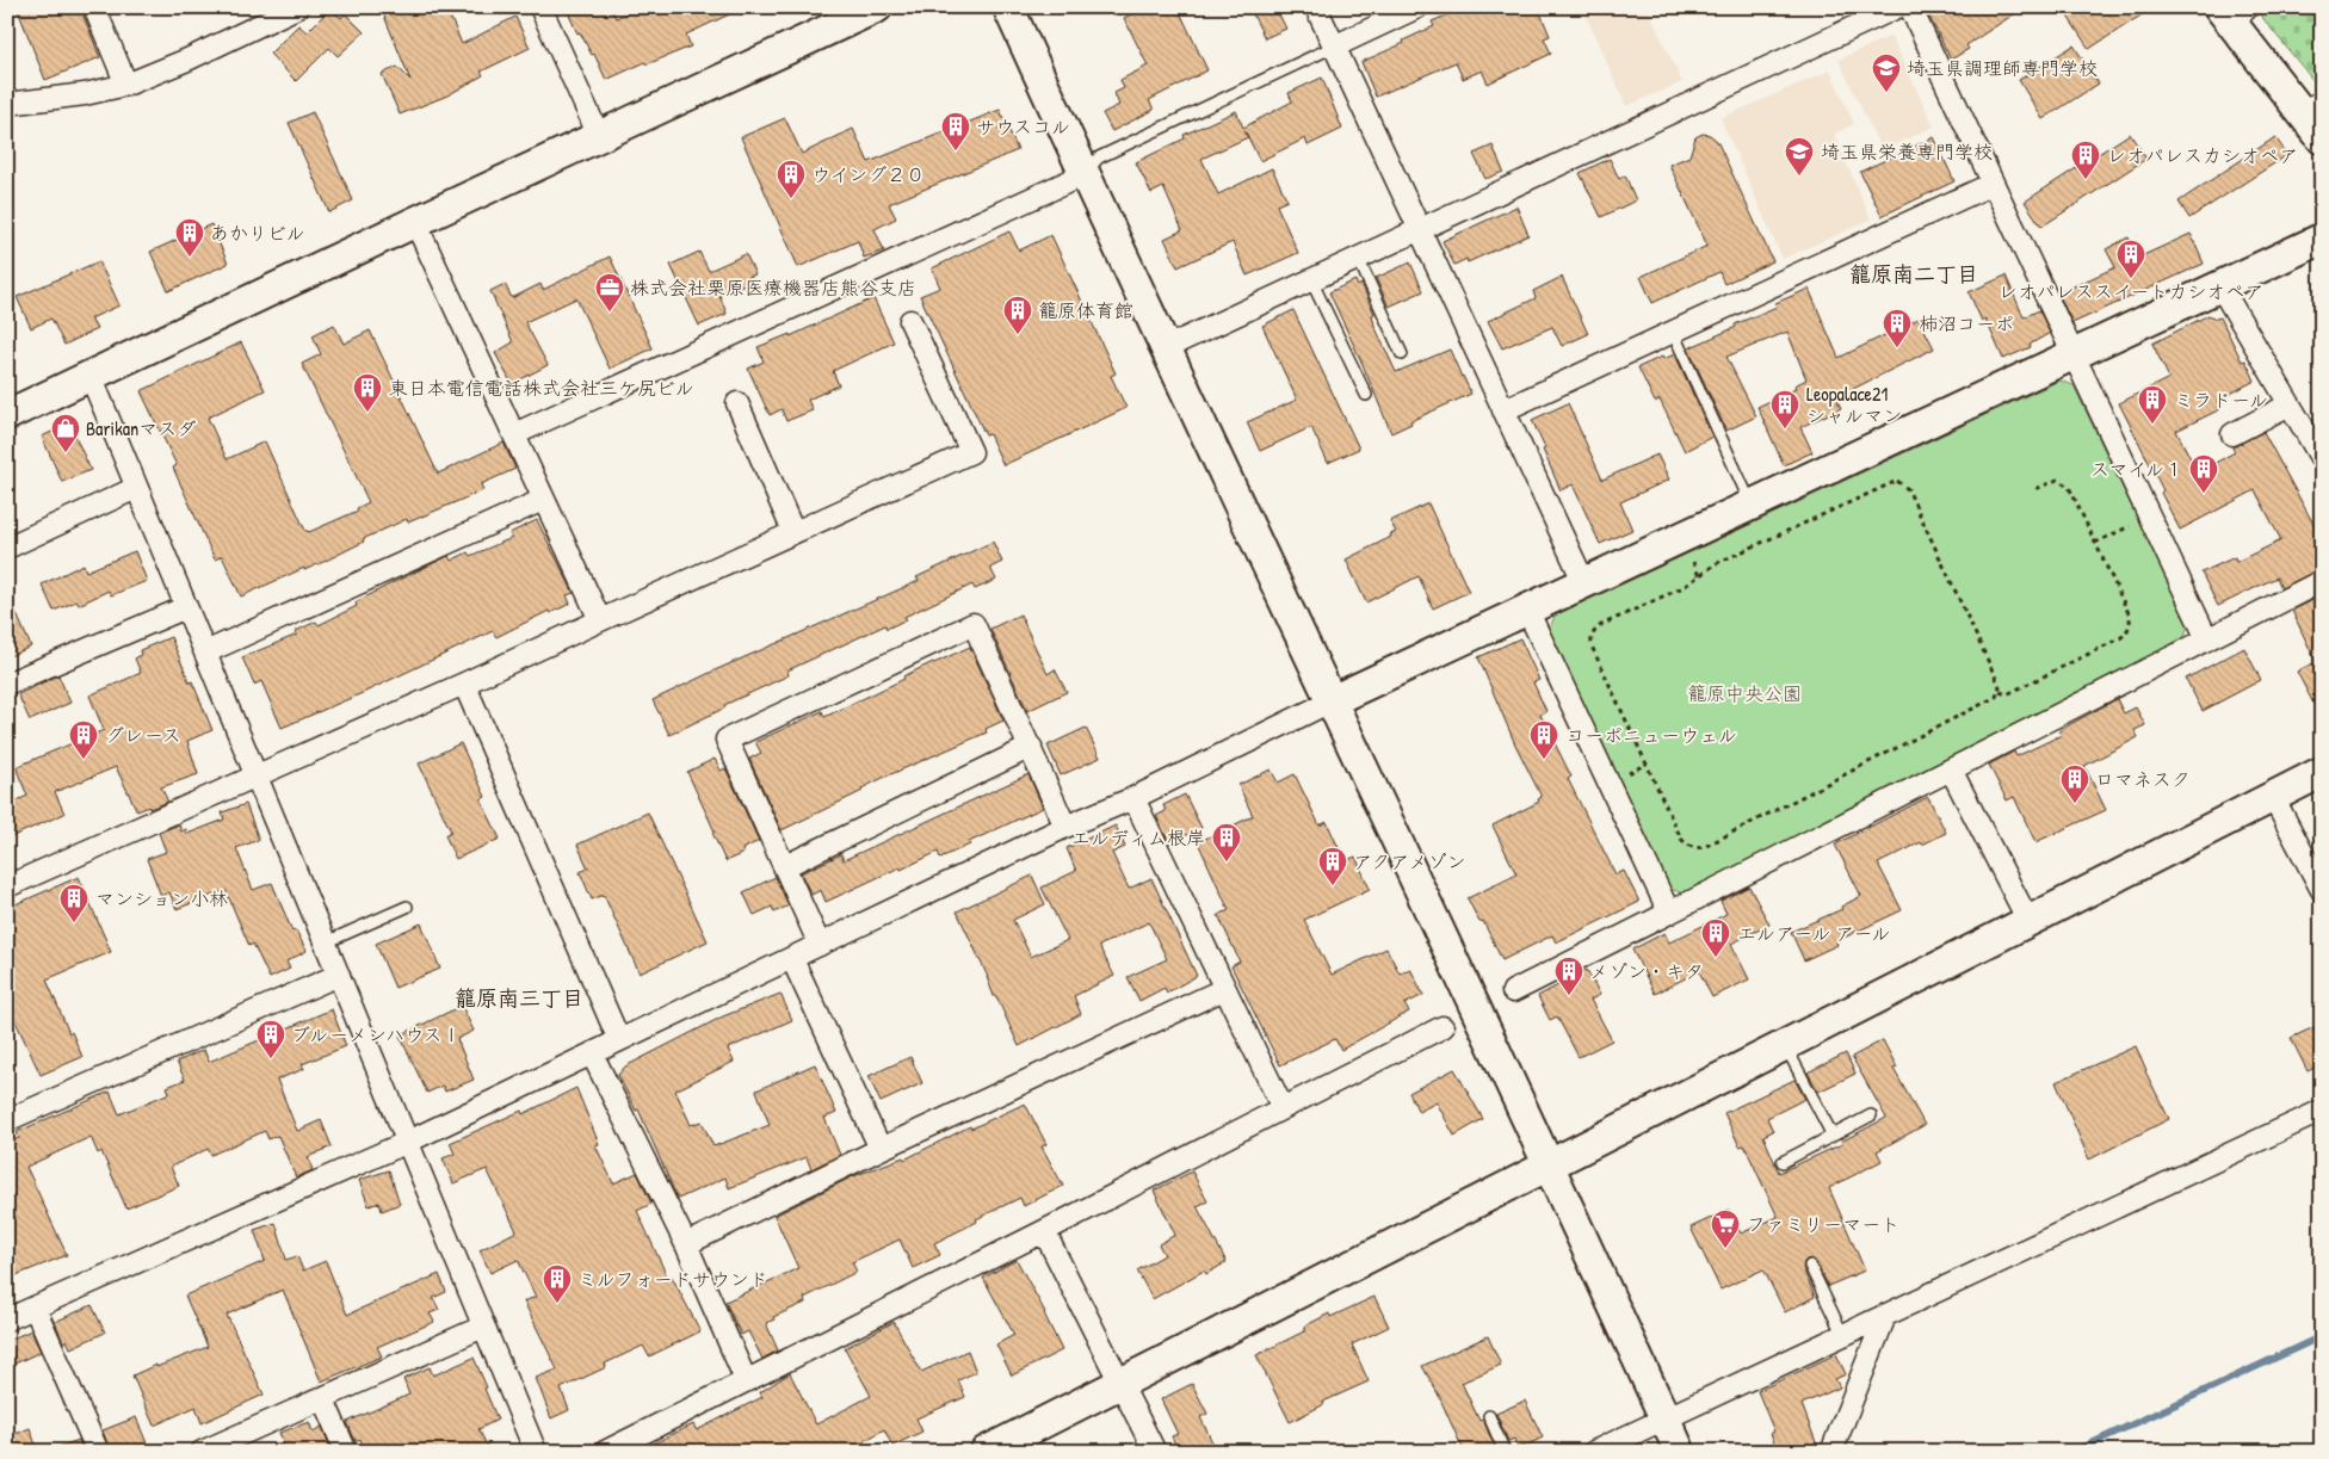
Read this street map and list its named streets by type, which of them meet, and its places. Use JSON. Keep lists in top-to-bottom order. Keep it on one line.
{"districts":["籠原南二丁目","籠原南三丁目"],"parks":["籠原中央公園"],"places":{"school or university":["埼玉県調理師専門学校","埼玉県栄養専門学校"],"building":["サウスコル","レオパレスカシオペア","ウイング２０","あかりビル","レオパレススイートカシオペア","籠原体育館","柿沼コーポ","東日本電信電話株式会社三ケ尻ビル","ミラドール","Leopalace21 シャルマン","スマイル１","グレース","コーポニューウェル","ロマネスク","エルディム根岸","アクアメゾン","マンション小林","エルアール アール","メゾン・キタ","ブルーメンハウスＩ","ミルフォードサウンド"],"office":["株式会社栗原医療機器店熊谷支店"],"shop":["Barikanマスダ"],"supermarket":["ファミリーマート"]}}
